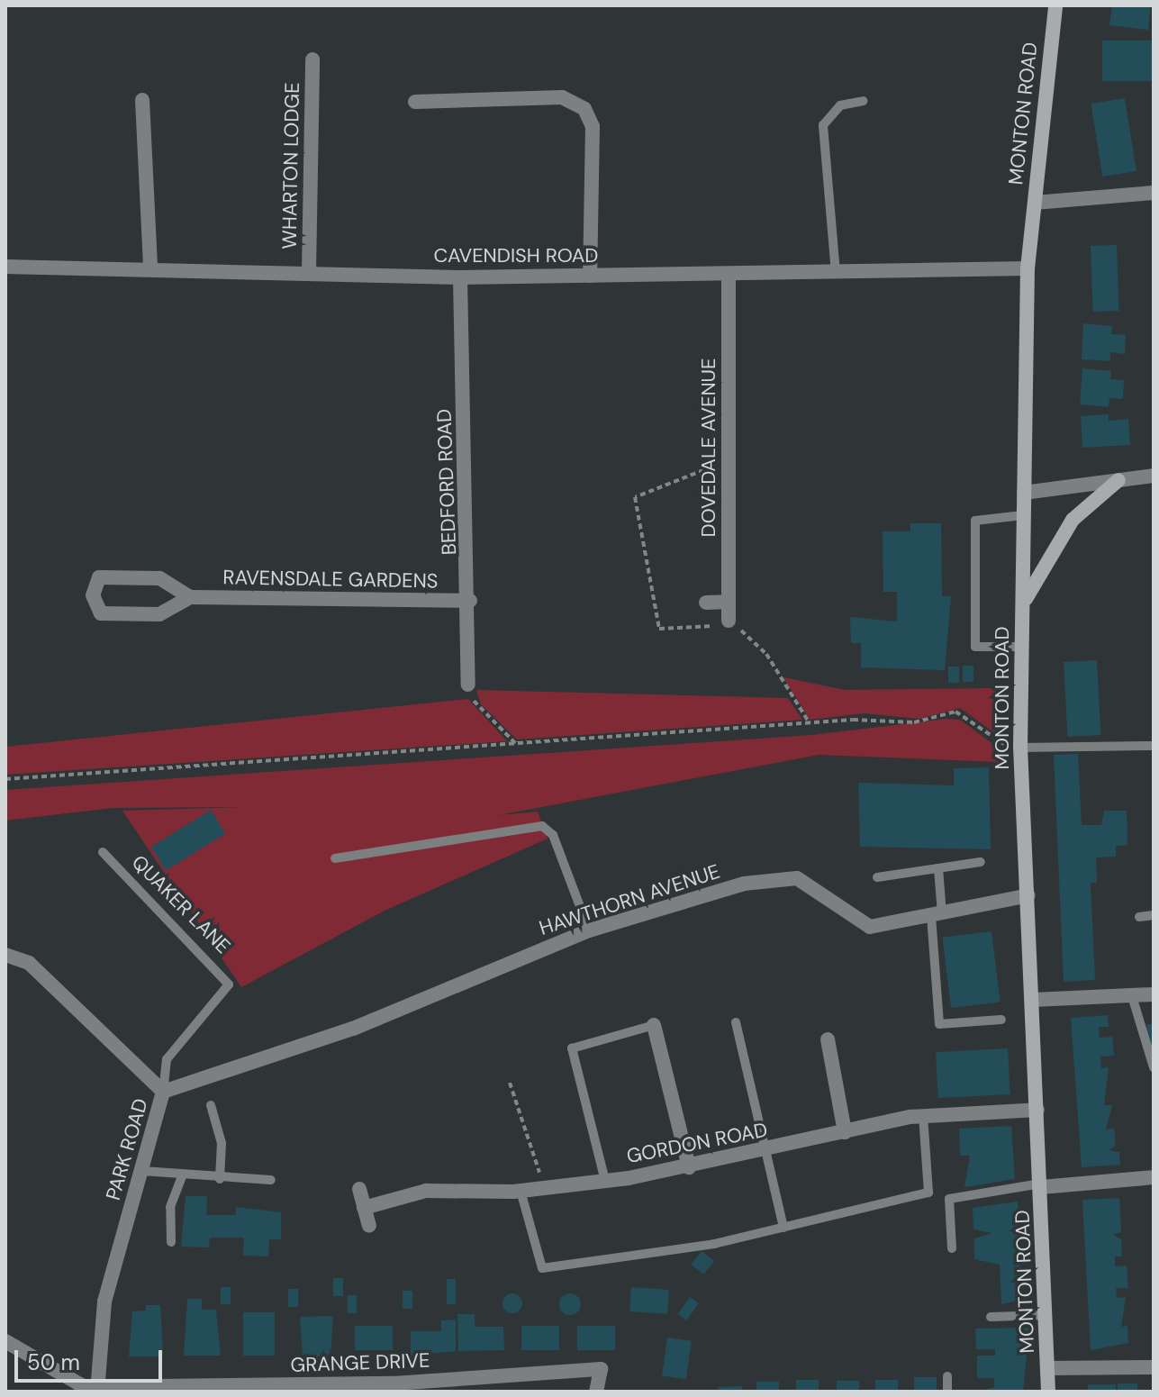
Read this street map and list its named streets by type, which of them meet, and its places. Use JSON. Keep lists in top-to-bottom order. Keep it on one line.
{"streets":{"main road":["MONTON ROAD"],"street":["WHARTON LODGE","CAVENDISH ROAD","DOVEDALE AVENUE","BEDFORD ROAD","RAVENSDALE GARDENS","HAWTHORN AVENUE","GORDON ROAD","PARK ROAD","GRANGE DRIVE"],"lane":["QUAKER LANE"]},"crossings":[["MONTON ROAD","CAVENDISH ROAD"],["MONTON ROAD","HAWTHORN AVENUE"],["MONTON ROAD","GORDON ROAD"],["WHARTON LODGE","CAVENDISH ROAD"],["CAVENDISH ROAD","DOVEDALE AVENUE"],["CAVENDISH ROAD","BEDFORD ROAD"],["BEDFORD ROAD","RAVENSDALE GARDENS"],["HAWTHORN AVENUE","QUAKER LANE"],["HAWTHORN AVENUE","PARK ROAD"],["QUAKER LANE","PARK ROAD"],["PARK ROAD","GRANGE DRIVE"]],"scale_bar":"50 m"}
